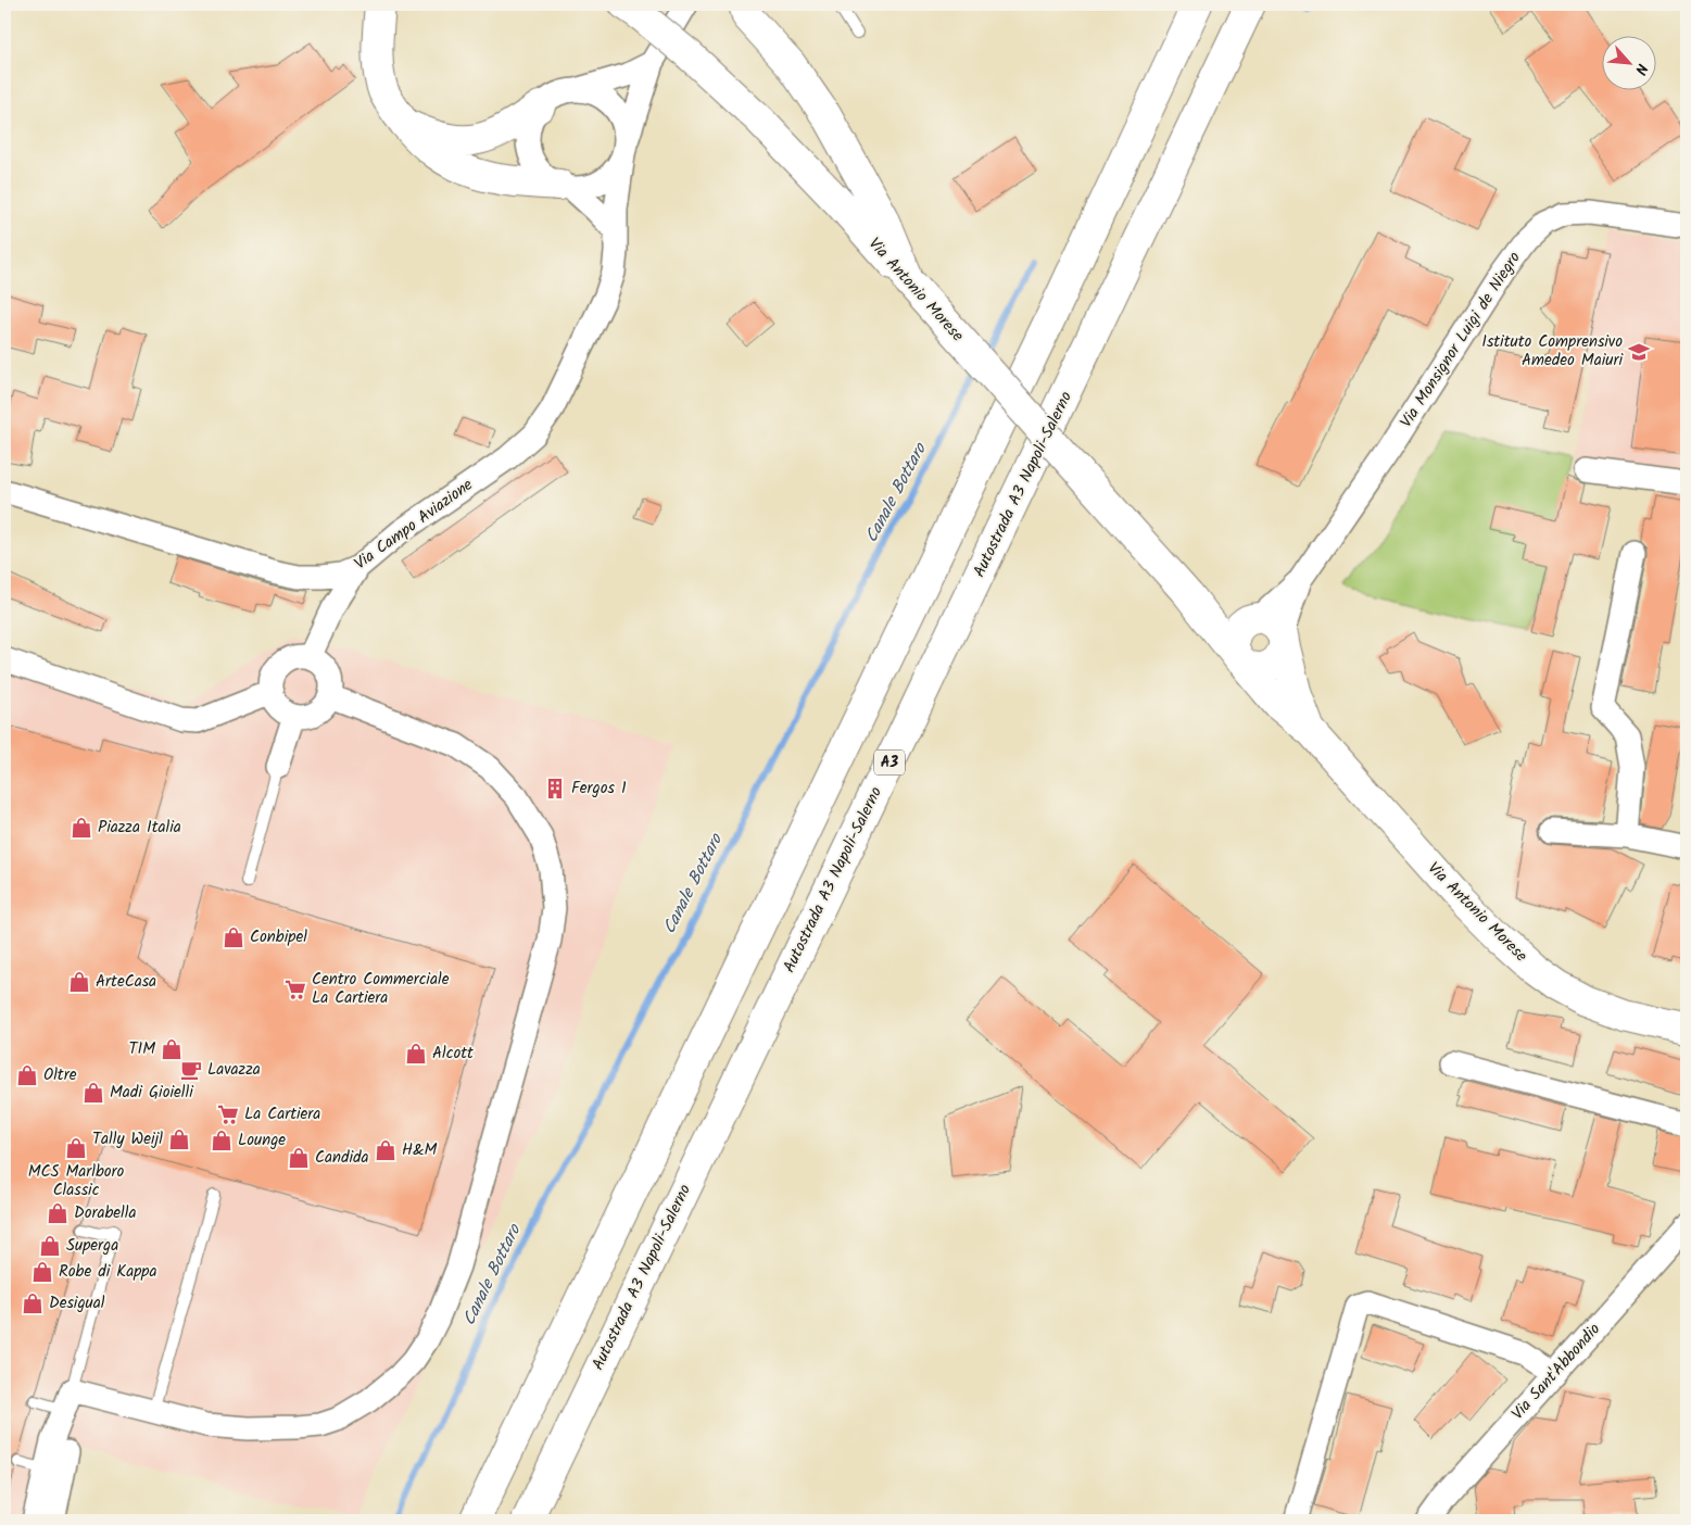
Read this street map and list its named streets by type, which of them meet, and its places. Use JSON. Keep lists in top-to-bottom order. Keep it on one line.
{"streets":{"main road":["Via Antonio Morese","Autostrada A3 Napoli-Salerno","A3"],"street":["Via Monsignor Luigi de Niegro","Via Campo Aviazione","Via Sant'Abbondio"]},"water":["Canale Bottaro"],"places":{"school or university":["Istituto Comprensivo Amedeo Maiuri"],"building":["Fergos 1"],"shop":["Piazza Italia","Conbipel","ArteCasa","TIM","Alcott","Oltre","Madi Gioielli","Tally Weijl","Lounge","MCS Marlboro Classic","H&M","Candida","Dorabella","Superga","Robe di Kappa","Desigual"],"supermarket":["Centro Commerciale La Cartiera","La Cartiera"],"cafe":["Lavazza"]},"north":"bottom right"}
